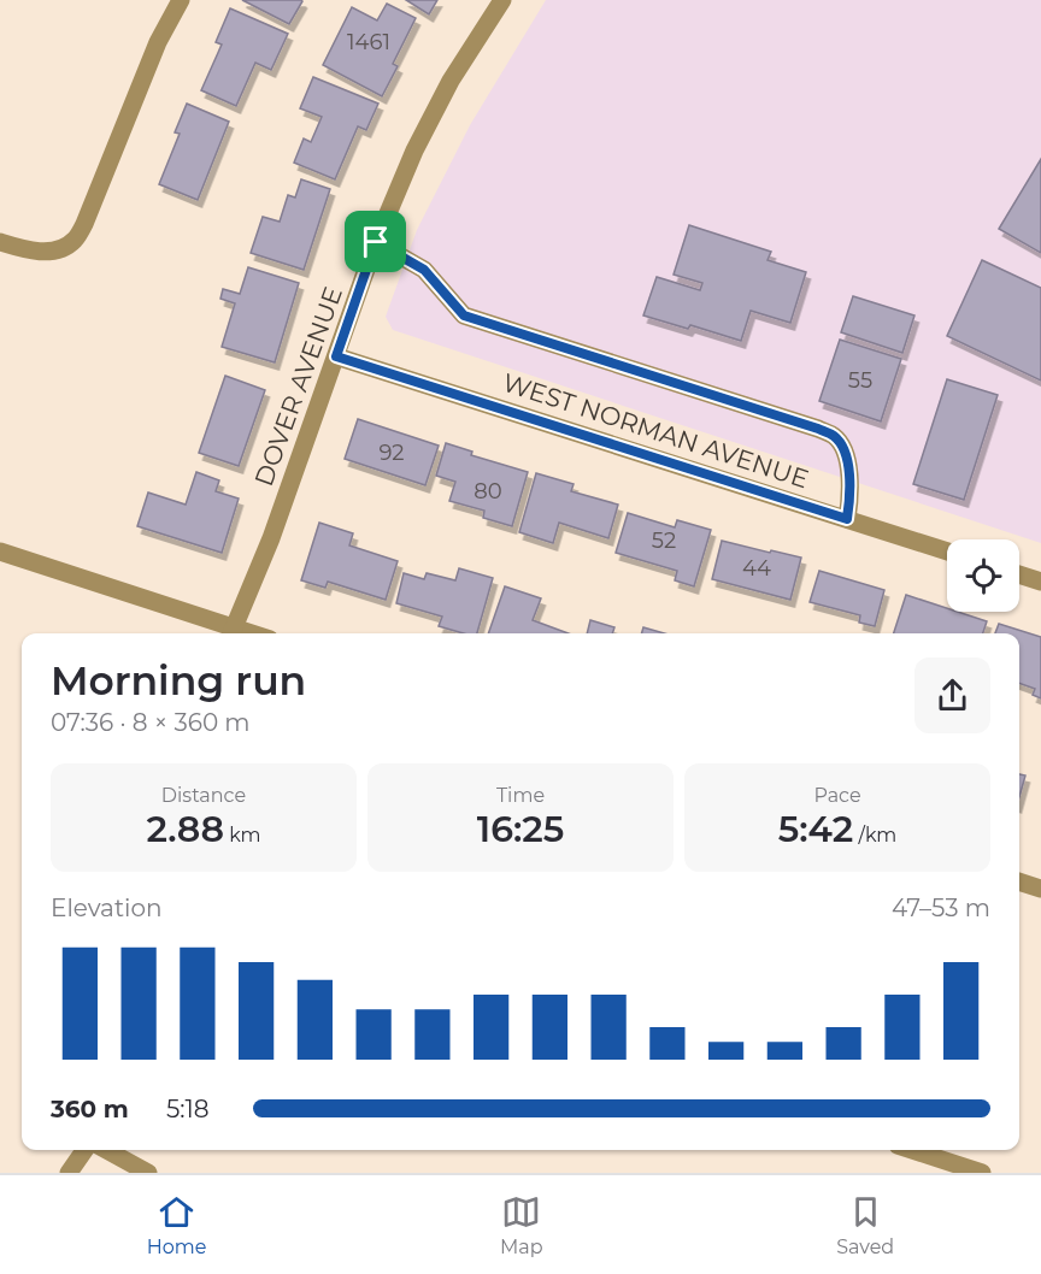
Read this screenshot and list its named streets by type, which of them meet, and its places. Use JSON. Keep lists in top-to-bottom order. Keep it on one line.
{"streets":{"street":["DOVER AVENUE","WEST NORMAN AVENUE"]},"crossings":[["DOVER AVENUE","WEST NORMAN AVENUE"]],"house_numbers":["1461","55","92","80","52","44"],"page":{"heading":["Morning run","07:36 · 8 × 360 m"],"stats":[["Distance","2.88 km"],["Time","16:25"],["Pace","5:42 /km"]],"chart":["Elevation","47–53 m"],"list":[{"name":"360 m","note":"5:18"}],"tabs":["Home","Map","Saved"]}}
